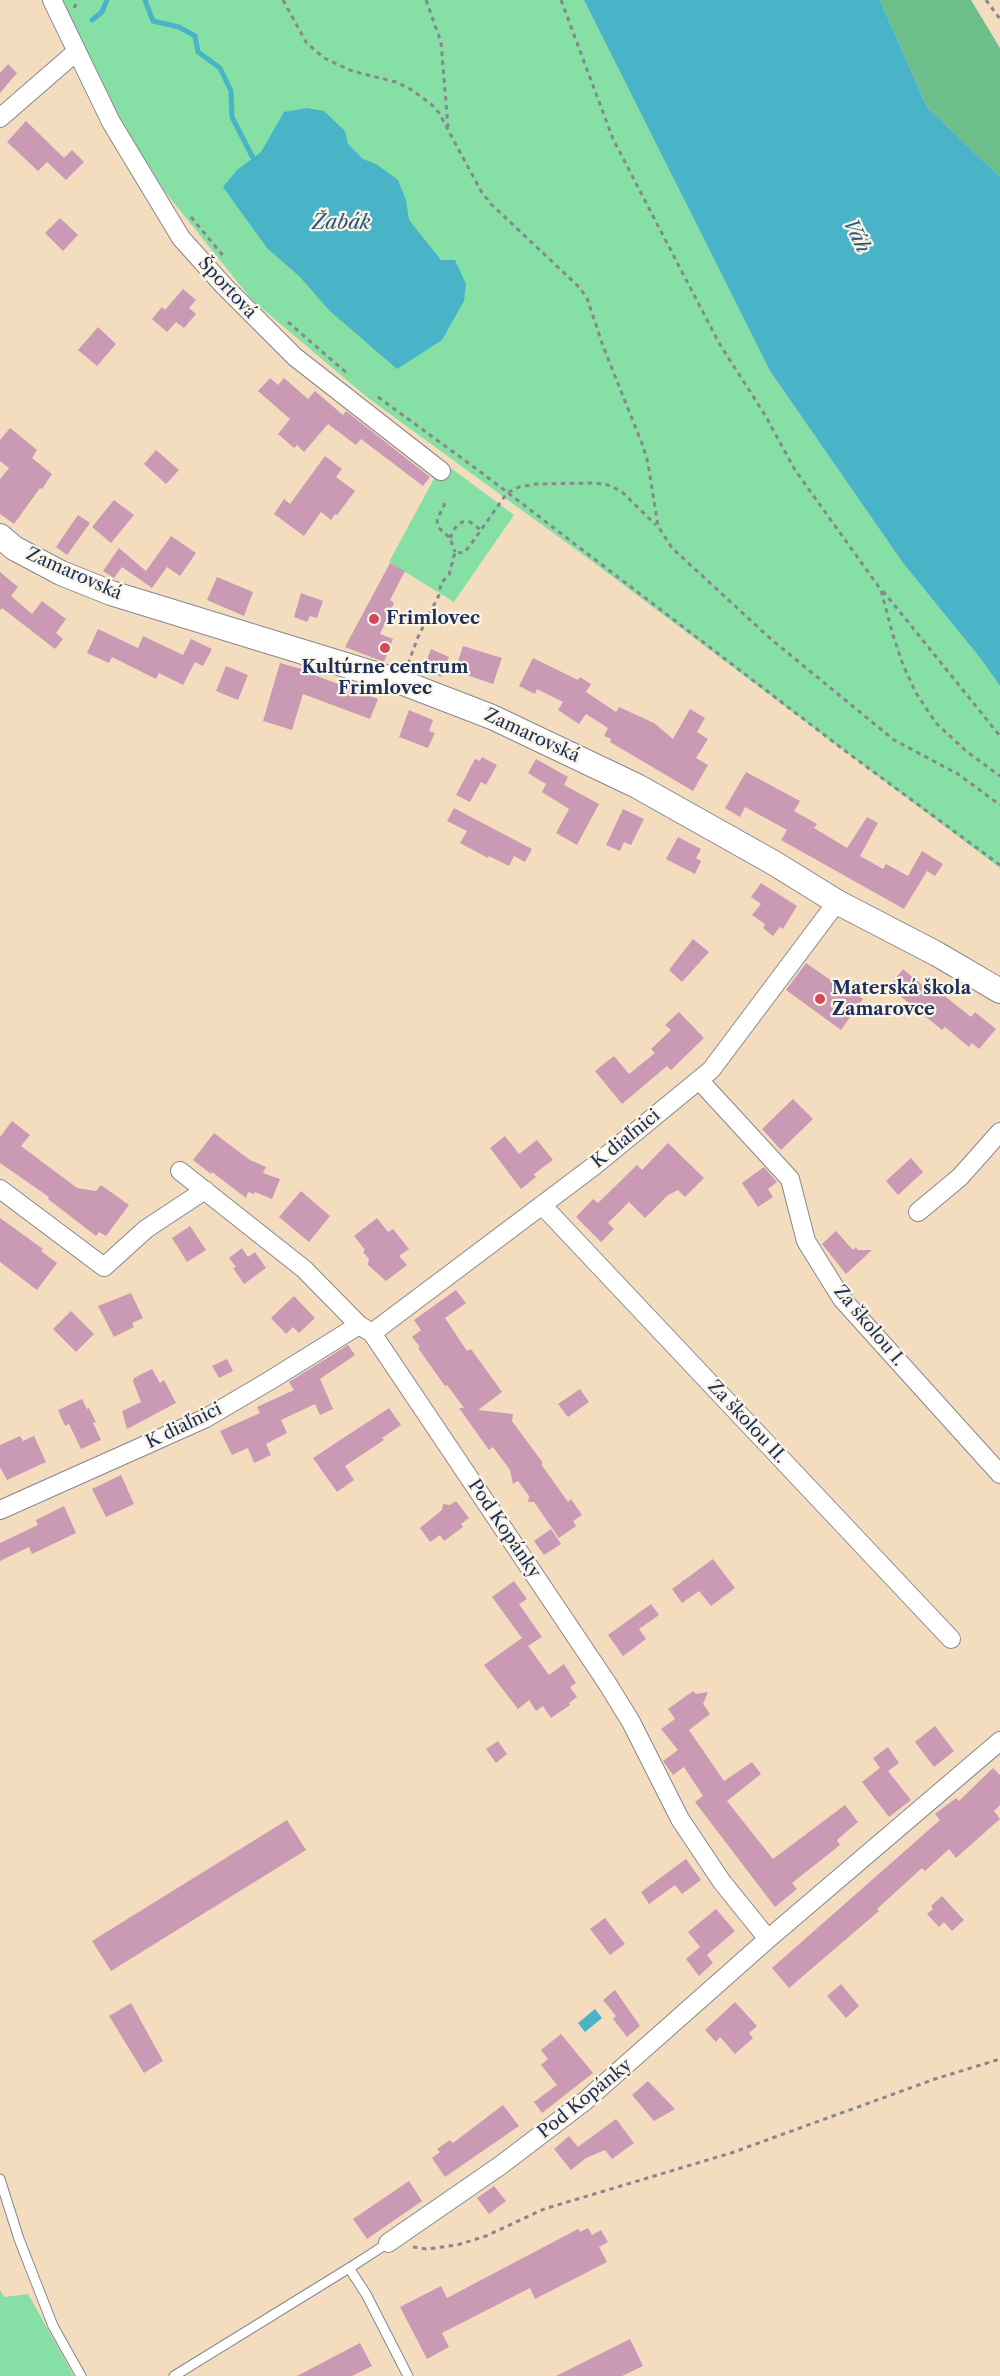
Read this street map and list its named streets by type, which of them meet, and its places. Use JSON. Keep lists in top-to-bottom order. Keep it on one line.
{"streets":{"main road":["Zamarovská"],"street":["Športová","K diaľnici","Za školou I.","Za školou II.","Pod Kopánky"]},"crossings":[["Zamarovská","K diaľnici"],["K diaľnici","Za školou I."],["K diaľnici","Za školou II."],["K diaľnici","Pod Kopánky"]],"water":["Žabák","Váh"],"places":["Frimlovec","Kultúrne centrum Frimlovec","Materská škola Zamarovce"]}
